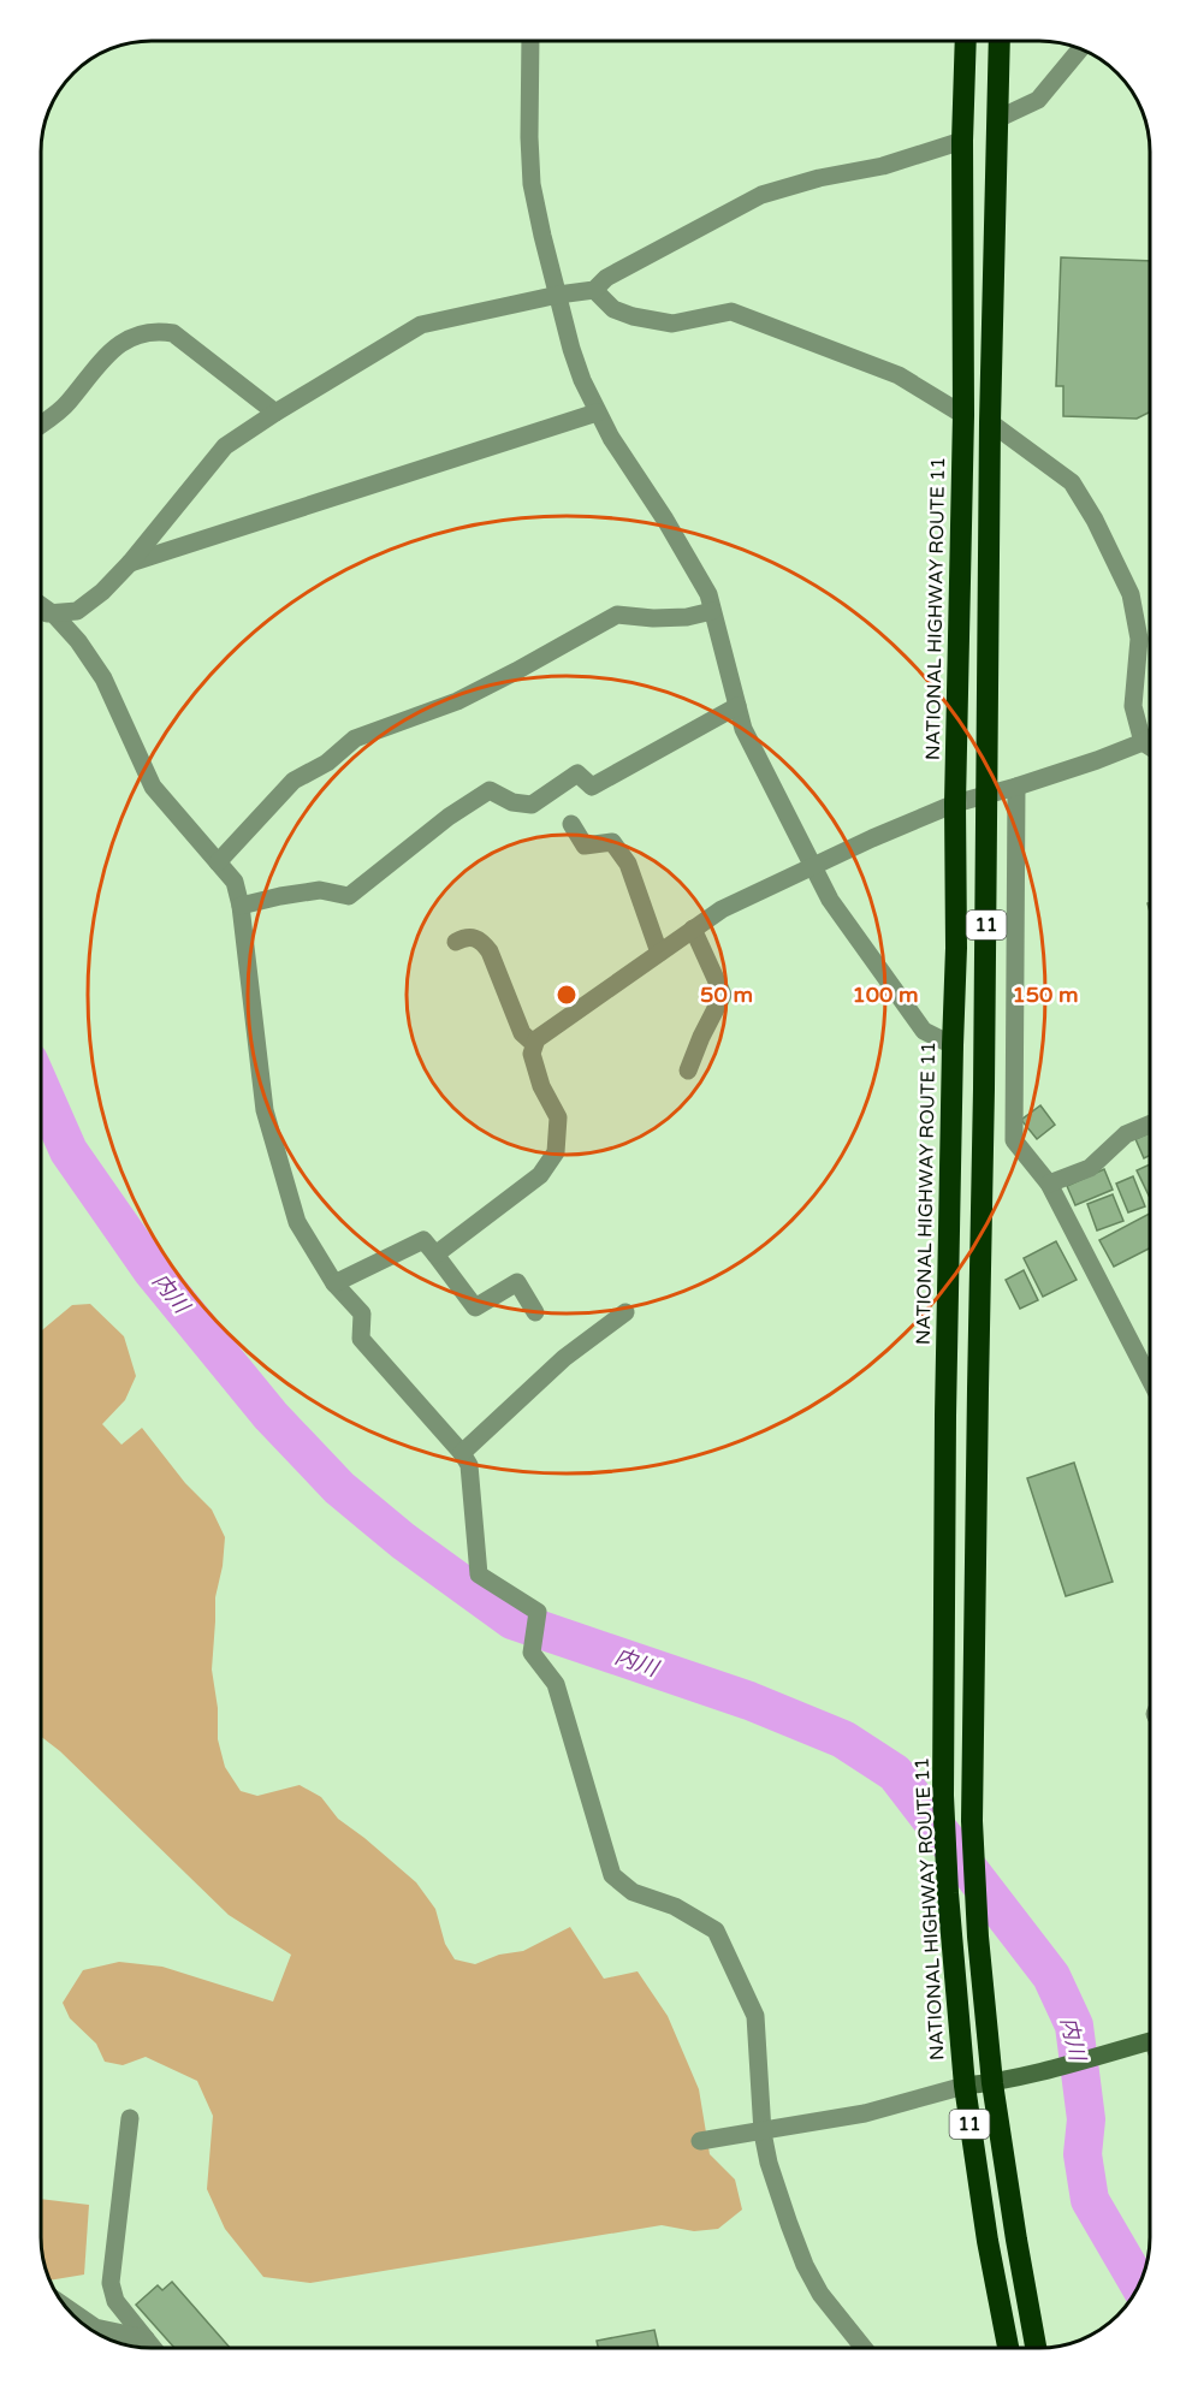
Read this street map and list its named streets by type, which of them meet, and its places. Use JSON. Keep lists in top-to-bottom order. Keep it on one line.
{"streets":{"highway":["NATIONAL HIGHWAY ROUTE 11","11"]},"water":["内川"],"rings":["50 m","100 m","150 m"]}
